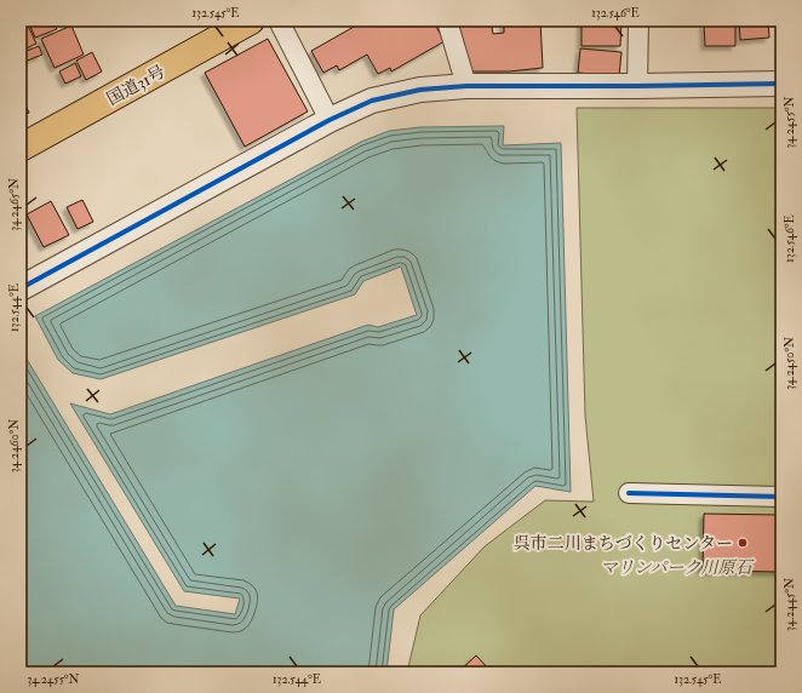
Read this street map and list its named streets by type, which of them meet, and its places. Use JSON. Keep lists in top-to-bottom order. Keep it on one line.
{"streets":{"highway":["国道31号"]},"parks":["マリンパーク川原石"],"places":["呉市二川まちづくりセンター"],"coordinates":["132.545°E","132.546°E","34.2455°N","34.2465°N","132.544°E","34.2450°N","34.2460°N","34.2445°N"]}
